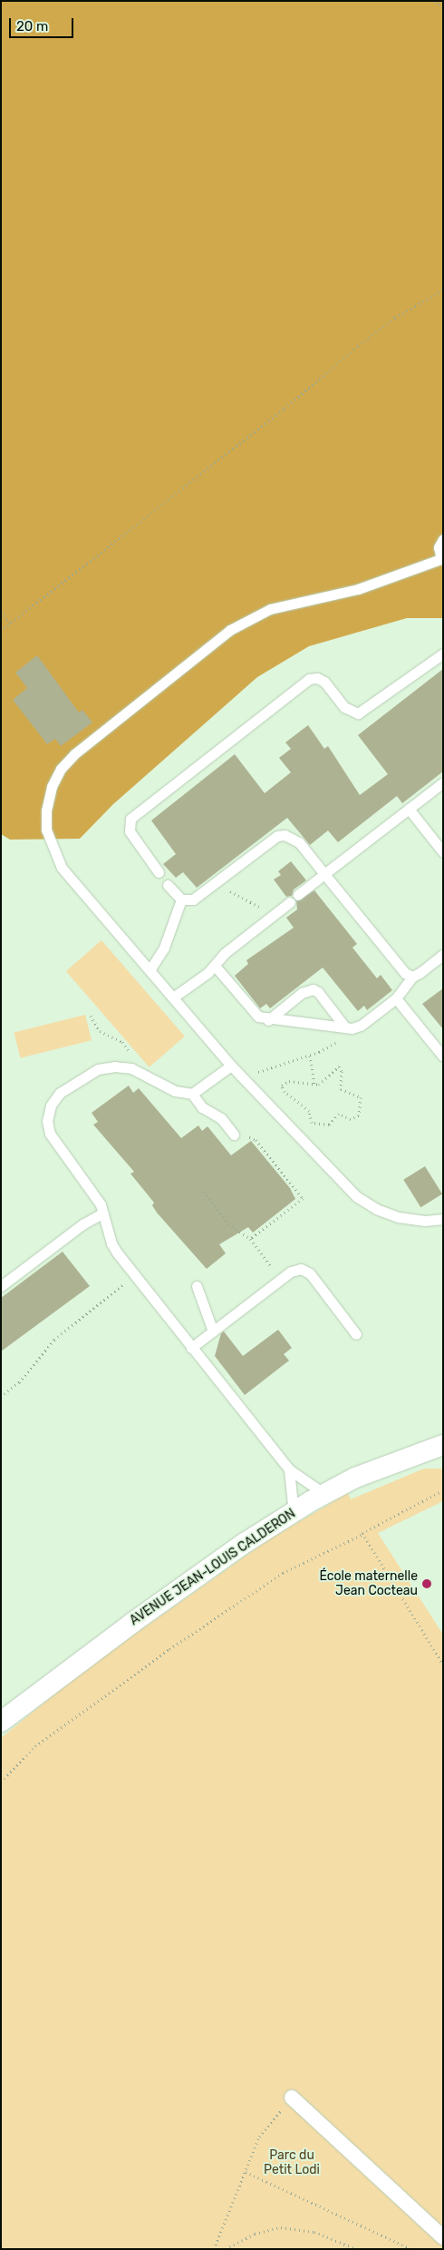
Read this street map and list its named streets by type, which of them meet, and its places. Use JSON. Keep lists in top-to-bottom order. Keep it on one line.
{"streets":{"street":["AVENUE JEAN-LOUIS CALDERON"]},"parks":["Parc du Petit Lodi"],"places":["École maternelle Jean Cocteau"],"scale_bar":"20 m"}
